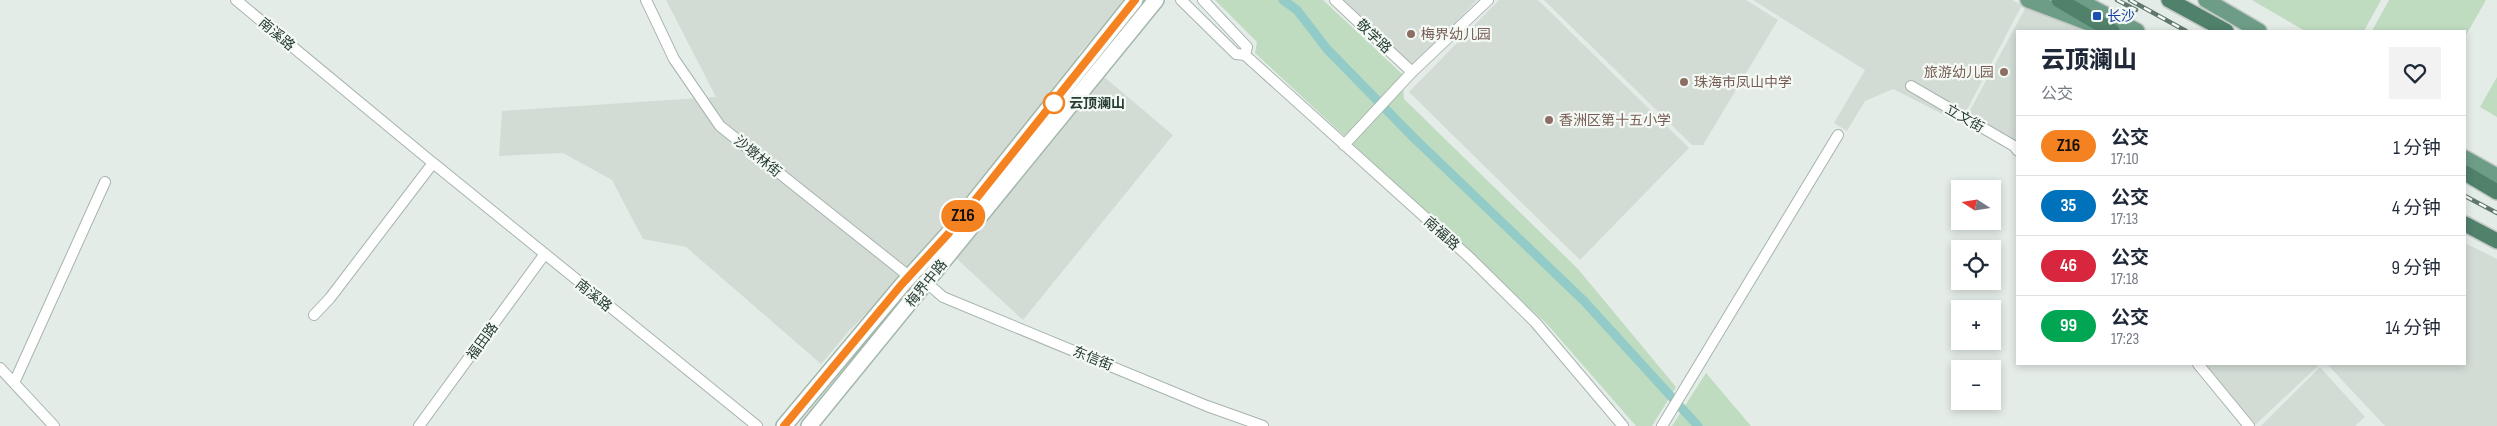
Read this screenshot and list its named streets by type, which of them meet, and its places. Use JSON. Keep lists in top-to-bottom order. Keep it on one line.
{"streets":{"main road":["梅界中路"],"street":["南溪路","敬学路","立文街","沙墩林街","南福路","福田路","东信街"]},"crossings":[["南溪路","福田路"],["沙墩林街","梅界中路"],["梅界中路","东信街"]],"places":{"transit":["长沙"],"other":["梅界幼儿园","旅游幼儿园","珠海市凤山中学","云顶澜山","香洲区第十五小学"]},"lines":["bus line Z16"],"north":"left","page":{"on_map":"Z16","heading":["云顶澜山","公交"],"list":[{"mark":"Z16","name":"公交","note":"17:10","value":"1 分钟"},{"mark":"35","name":"公交","note":"17:13","value":"4 分钟"},{"mark":"46","name":"公交","note":"17:18","value":"9 分钟"},{"mark":"99","name":"公交","note":"17:23","value":"14 分钟"}],"map_buttons":["+","−"]}}
